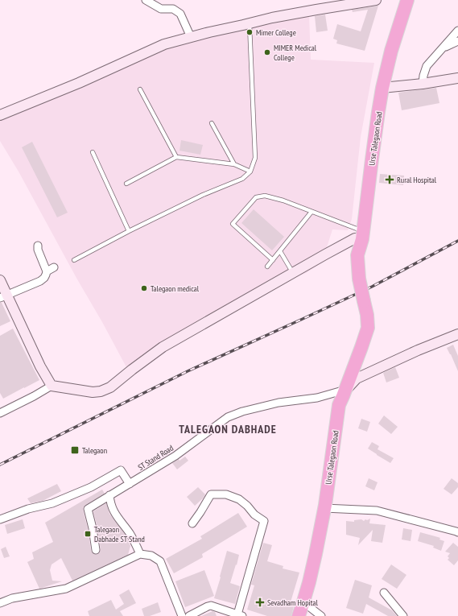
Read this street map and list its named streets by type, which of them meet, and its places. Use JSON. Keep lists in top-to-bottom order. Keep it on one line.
{"streets":{"highway":["Urse Talegaon Road"],"street":["ST Stand Road"]},"crossings":[["Urse Talegaon Road","ST Stand Road"]],"districts":["TALEGAON DABHADE"],"places":{"other":["Mimer College","MIMER Medical College","Talegaon medical"],"health":["Rural Hospital","Sevadham Hopital"],"transit":["Talegaon","Talegaon Dabhade ST Stand"]}}
